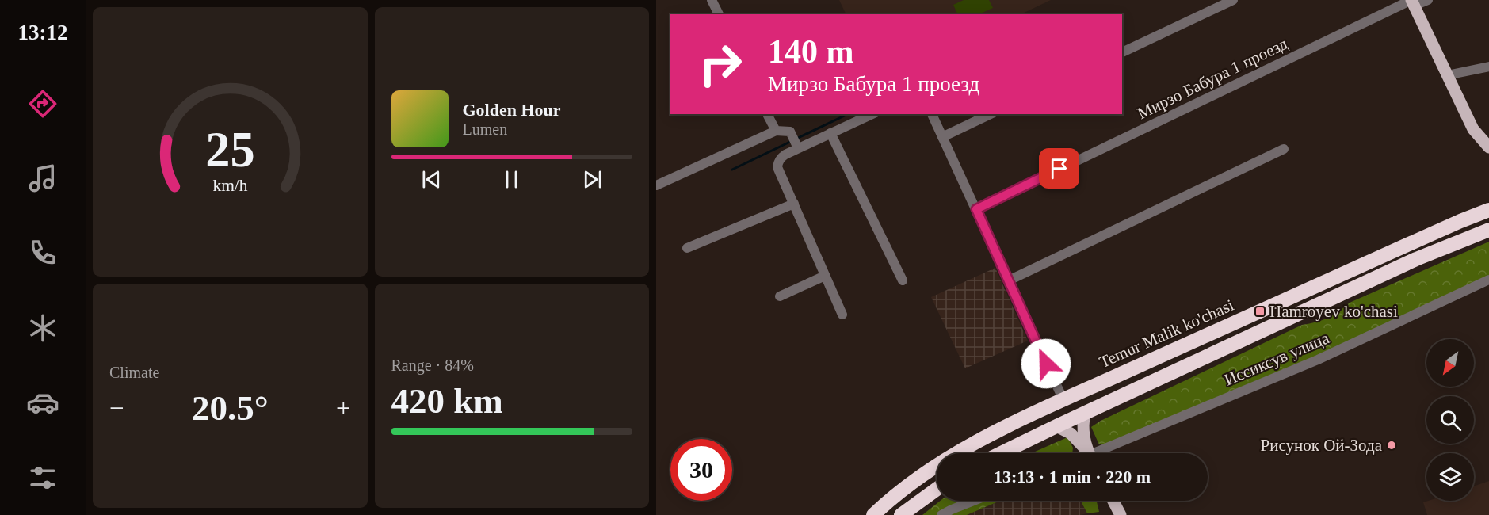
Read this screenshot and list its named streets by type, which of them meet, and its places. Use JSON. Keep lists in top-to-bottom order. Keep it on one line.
{"streets":{"highway":["Temur Malik ko'chasi"],"street":["Мирзо Бабура 1 проезд","Иссиксув улица"]},"places":{"transit":["Hamroyev ko'chasi"],"other":["Рисунок Ой-Зода"]},"north":"bottom left","page":{"tabs":"13:12","turn":["140 m","Мирзо Бабура 1 проезд"],"song":["Golden Hour","Lumen"],"tile":["Climate",["Range · 84%","420 km"]],"heat":["−","20.5°","+"],"limit":"30","trip":"13:13 · 1 min · 220 m","gauge":["25","km/h"]}}
